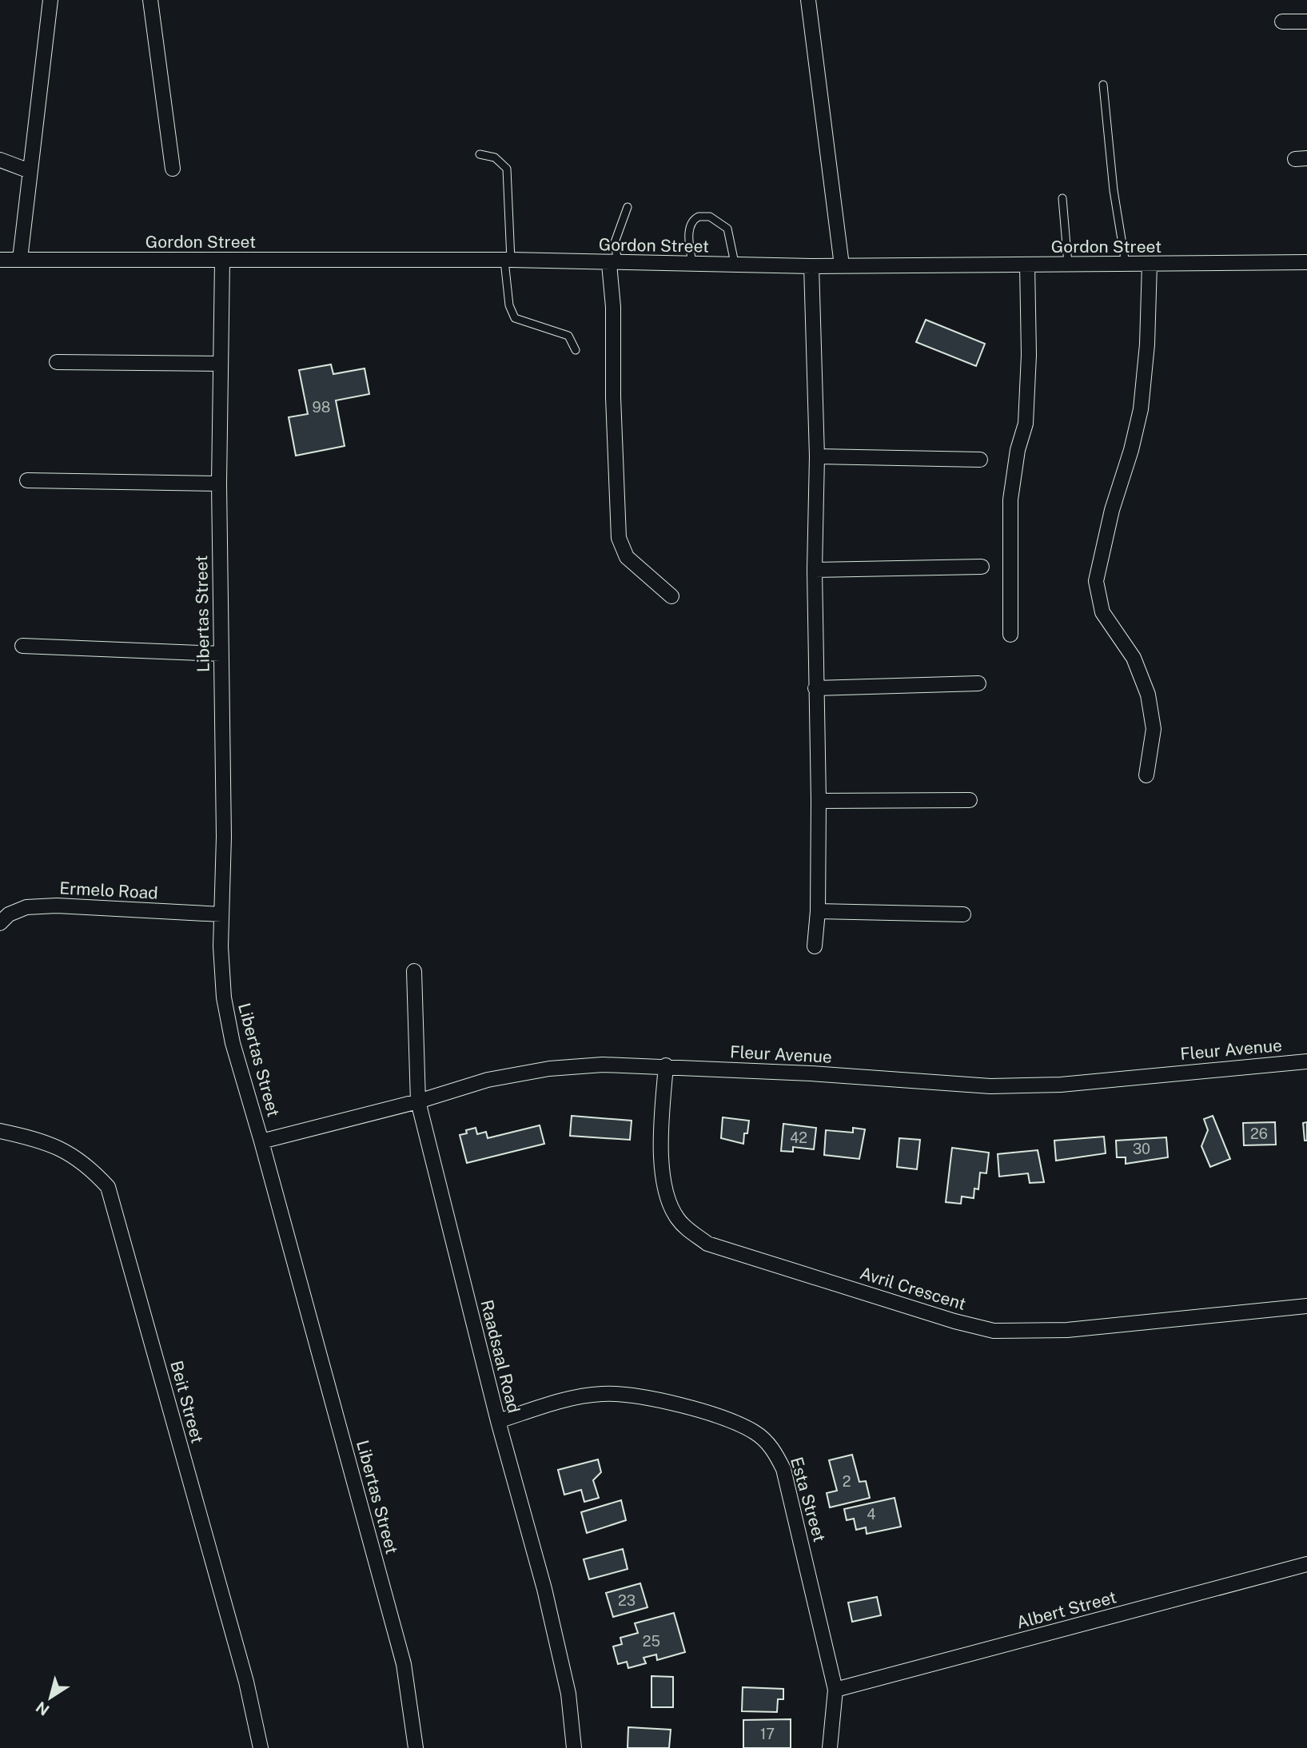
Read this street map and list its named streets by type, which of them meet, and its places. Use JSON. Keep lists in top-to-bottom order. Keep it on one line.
{"streets":{"street":["Gordon Street","Libertas Street","Ermelo Road","Fleur Avenue","Avril Crescent","Raadsaal Road","Beit Street","Esta Street","Albert Street"]},"crossings":[["Gordon Street","Libertas Street"],["Libertas Street","Ermelo Road"],["Libertas Street","Fleur Avenue"],["Fleur Avenue","Avril Crescent"],["Fleur Avenue","Raadsaal Road"],["Raadsaal Road","Esta Street"],["Esta Street","Albert Street"]],"house_numbers":["98","26","42","30","2","4","23","25","17"],"north":"bottom left"}
